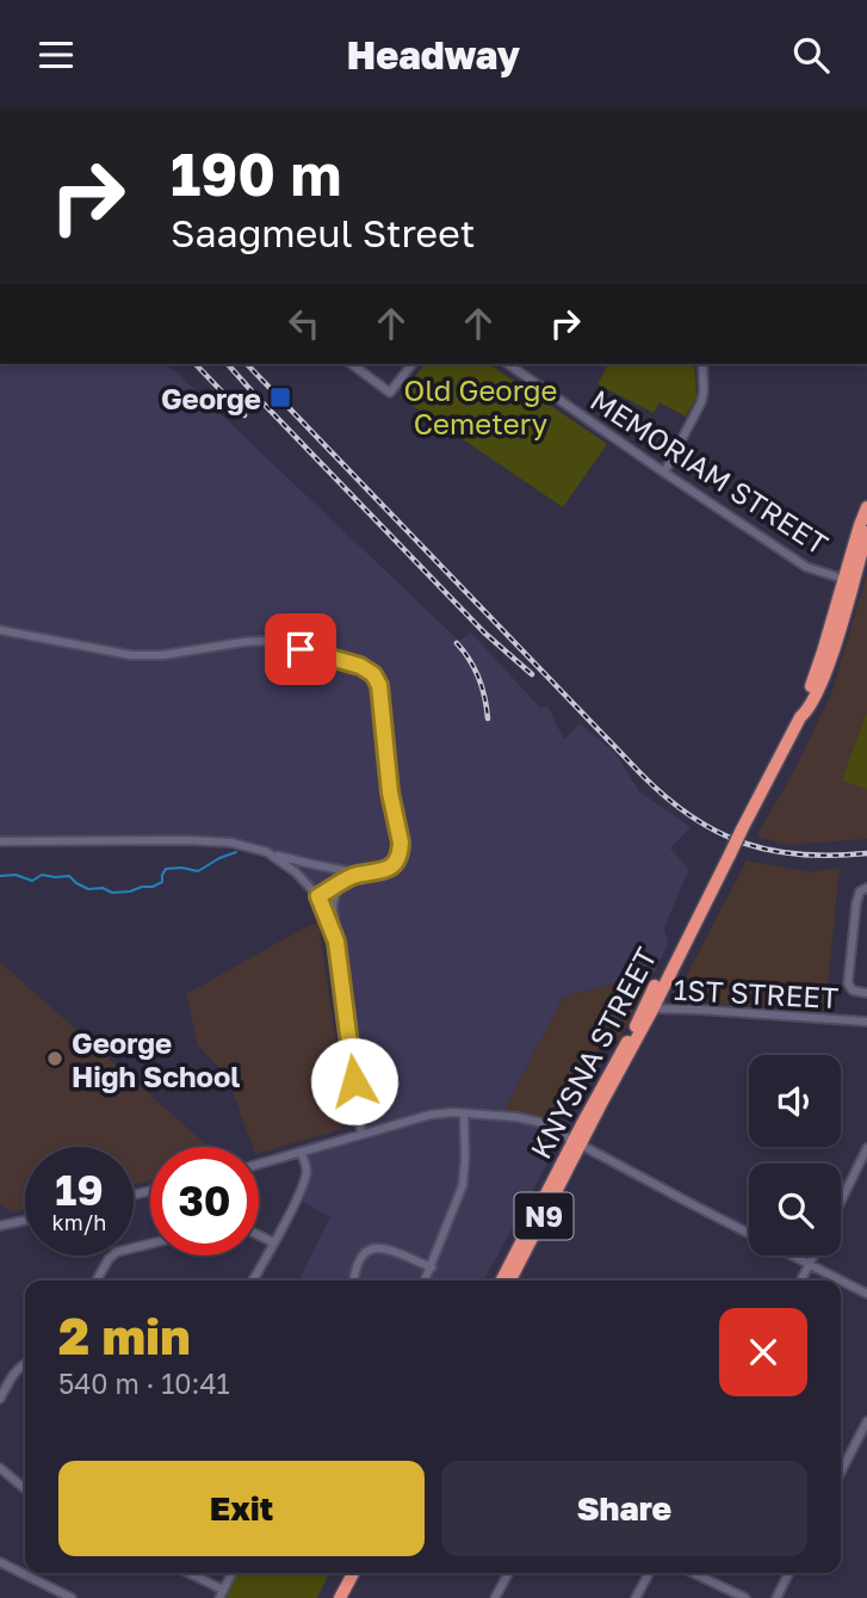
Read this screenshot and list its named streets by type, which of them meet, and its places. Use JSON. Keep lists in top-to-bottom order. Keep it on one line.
{"streets":{"highway":["KNYSNA STREET","N9"],"street":["MEMORIAM STREET","1ST STREET"]},"crossings":[["MEMORIAM STREET","KNYSNA STREET"],["MEMORIAM STREET","N9"],["1ST STREET","KNYSNA STREET"],["KNYSNA STREET","N9"]],"parks":["Old George Cemetery"],"places":{"transit":["George"],"other":["George High School"]},"page":{"header":"Headway","turn":["190 m","Saagmeul Street"],"speed":"19 km/h","limit":"30","heading":["2 min","540 m · 10:41"],"buttons":["Exit","Share"]}}
